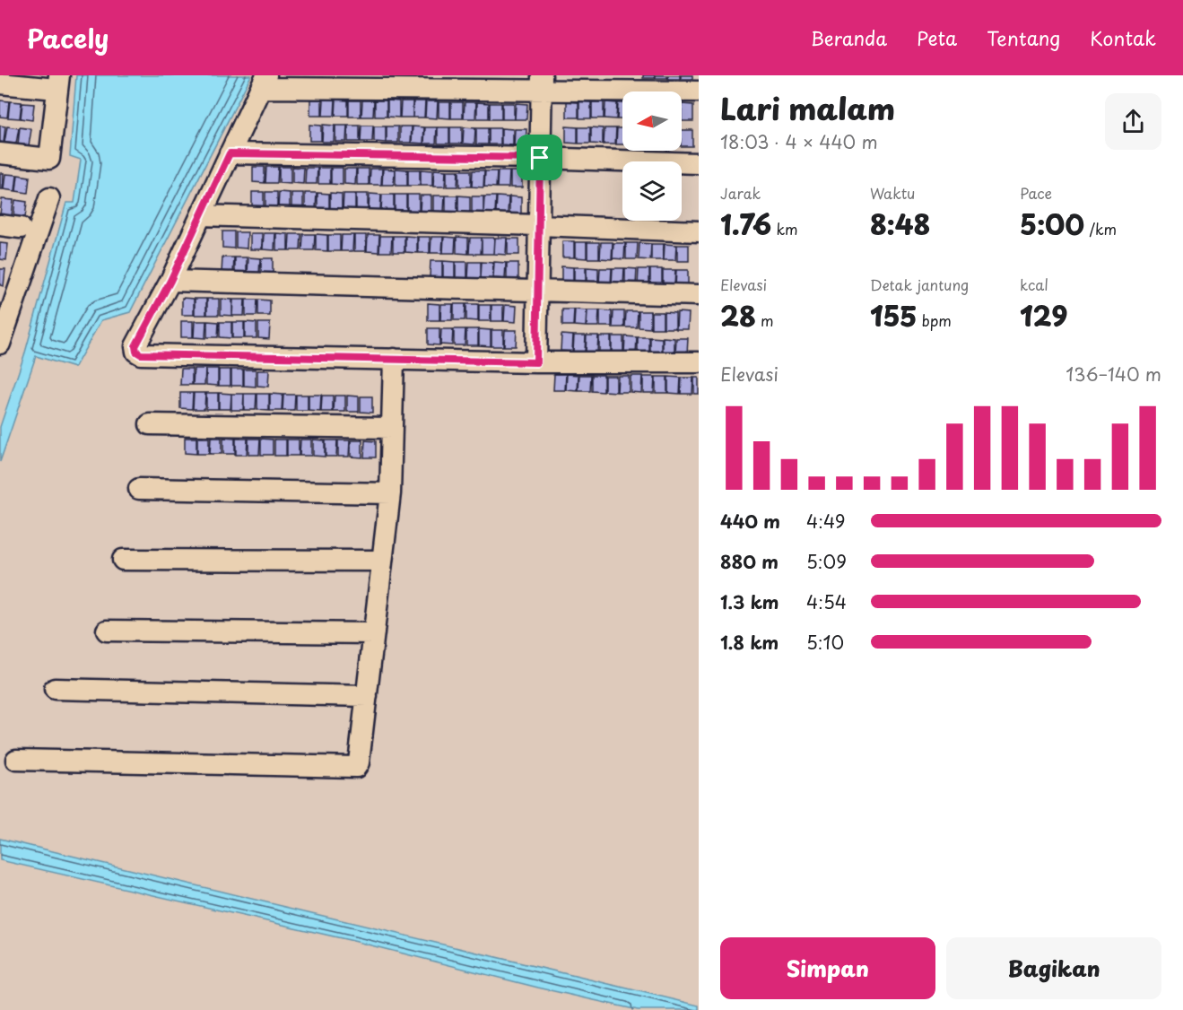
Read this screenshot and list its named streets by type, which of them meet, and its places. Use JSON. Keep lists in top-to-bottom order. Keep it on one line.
{"north":"left","page":{"header":"Pacely","nav":["Beranda","Peta","Tentang","Kontak"],"heading":["Lari malam","18:03 · 4 × 440 m"],"stats":[["Jarak","1.76 km"],["Waktu","8:48"],["Pace","5:00 /km"],["Elevasi","28 m"],["Detak jantung","155 bpm"],["kcal","129"]],"chart":["Elevasi","136–140 m"],"list":[{"name":"440 m","note":"4:49"},{"name":"880 m","note":"5:09"},{"name":"1.3 km","note":"4:54"},{"name":"1.8 km","note":"5:10"}],"buttons":["Simpan","Bagikan"]}}
